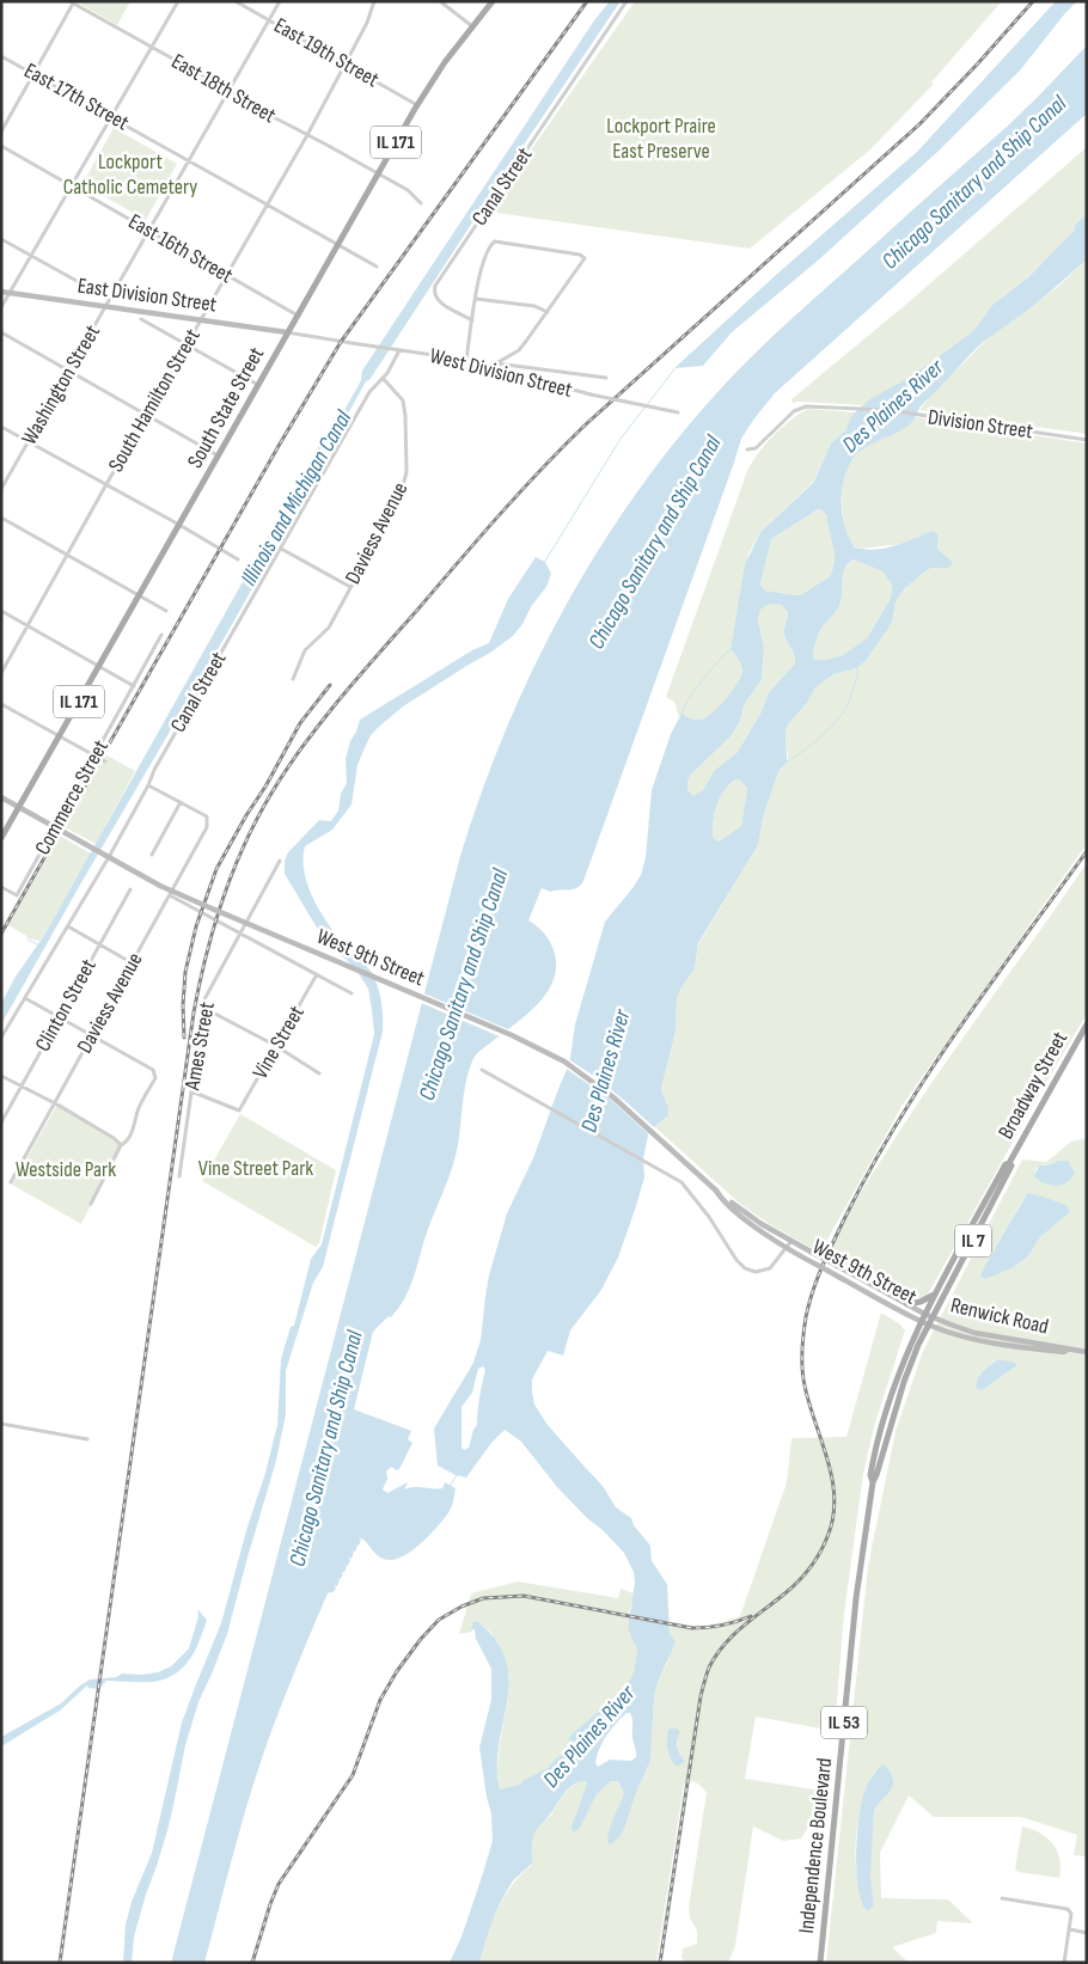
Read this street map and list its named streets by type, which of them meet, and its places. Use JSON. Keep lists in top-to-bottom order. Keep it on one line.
{"streets":{"main road":["IL 171","East Division Street","South State Street","West 9th Street","Broadway Street","IL 7","Renwick Road","IL 53","Independence Boulevard"],"street":["East 19th Street","East 18th Street","East 17th Street","Canal Street","East 16th Street","West Division Street","Washington Street","South Hamilton Street","Division Street","Daviess Avenue","Commerce Street","Clinton Street","Vine Street","Ames Street"]},"crossings":[["East 19th Street","Washington Street"],["East 19th Street","South Hamilton Street"],["East 19th Street","South State Street"],["East 18th Street","Washington Street"],["East 18th Street","South Hamilton Street"],["East 18th Street","South State Street"],["East 17th Street","Washington Street"],["East 17th Street","South Hamilton Street"],["East 17th Street","South State Street"],["Canal Street","West Division Street"],["Canal Street","Daviess Avenue"],["Canal Street","West 9th Street"],["East 16th Street","Washington Street"],["East 16th Street","South Hamilton Street"],["East 16th Street","South State Street"],["East Division Street","West Division Street"],["East Division Street","Washington Street"],["East Division Street","South Hamilton Street"],["East Division Street","South State Street"],["West Division Street","South State Street"],["South State Street","West 9th Street"],["Daviess Avenue","West 9th Street"],["Daviess Avenue","Ames Street"],["Commerce Street","West 9th Street"],["West 9th Street","Vine Street"],["West 9th Street","Ames Street"],["West 9th Street","Broadway Street"],["West 9th Street","Renwick Road"],["West 9th Street","Independence Boulevard"],["Vine Street","Ames Street"],["Broadway Street","Renwick Road"],["Broadway Street","Independence Boulevard"],["Renwick Road","Independence Boulevard"]],"water":["Chicago Sanitary and Ship Canal","Des Plaines River","Illinois and Michigan Canal"],"parks":["Lockport Praire East Preserve","Lockport Catholic Cemetery","Vine Street Park","Westside Park"]}
